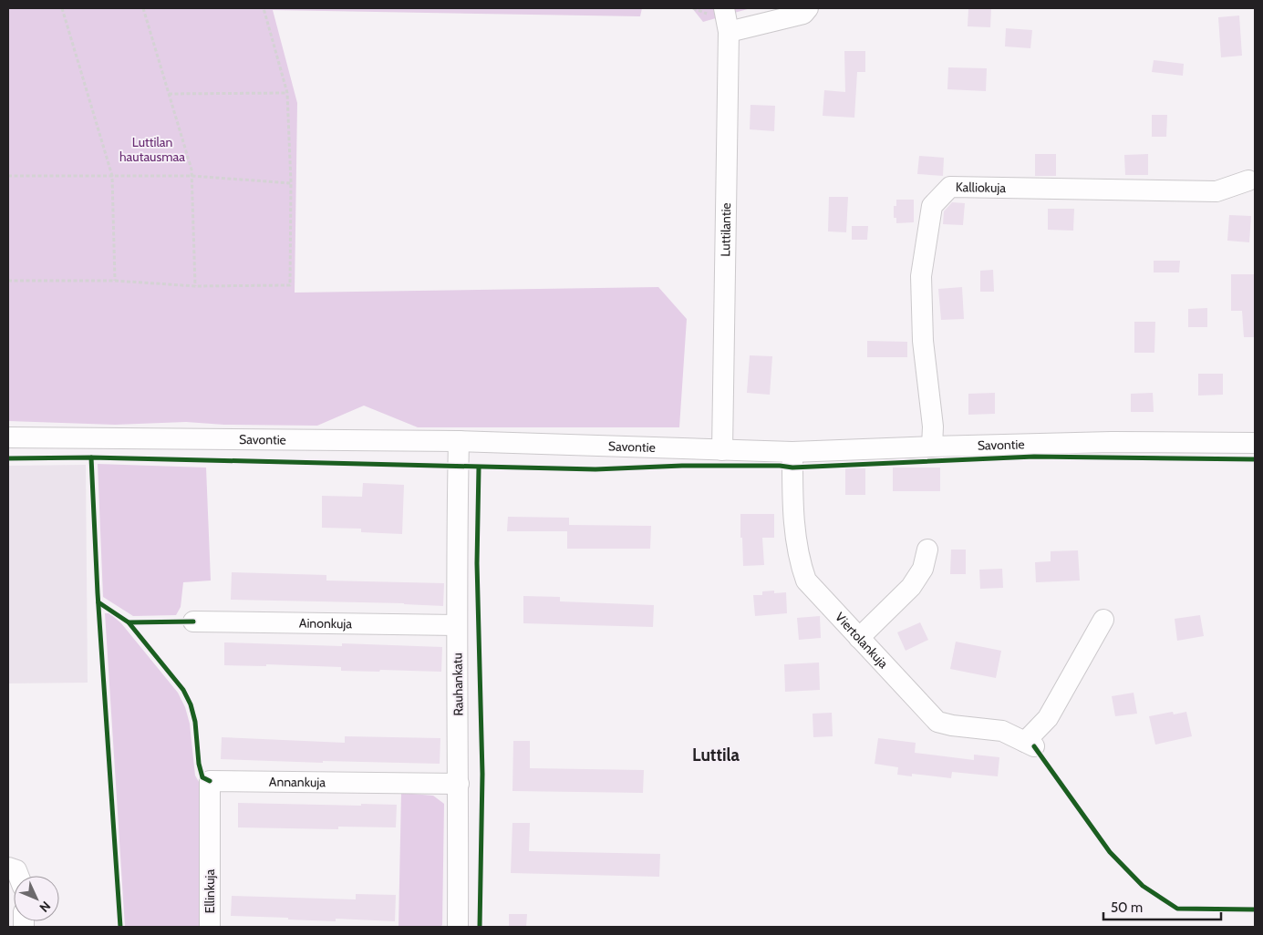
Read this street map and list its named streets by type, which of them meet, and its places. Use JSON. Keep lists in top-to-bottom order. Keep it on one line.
{"streets":{"street":["Kalliokuja","Luttilantie","Savontie","Ainonkuja","Viertolankuja","Rauhankatu","Annankuja","Ellinkuja"]},"crossings":[["Kalliokuja","Savontie"],["Luttilantie","Savontie"],["Savontie","Viertolankuja"],["Savontie","Rauhankatu"],["Ainonkuja","Rauhankatu"],["Rauhankatu","Annankuja"],["Annankuja","Ellinkuja"]],"districts":["Luttila"],"parks":["Luttilan hautausmaa"],"scale_bar":"50 m","north":"bottom right"}
